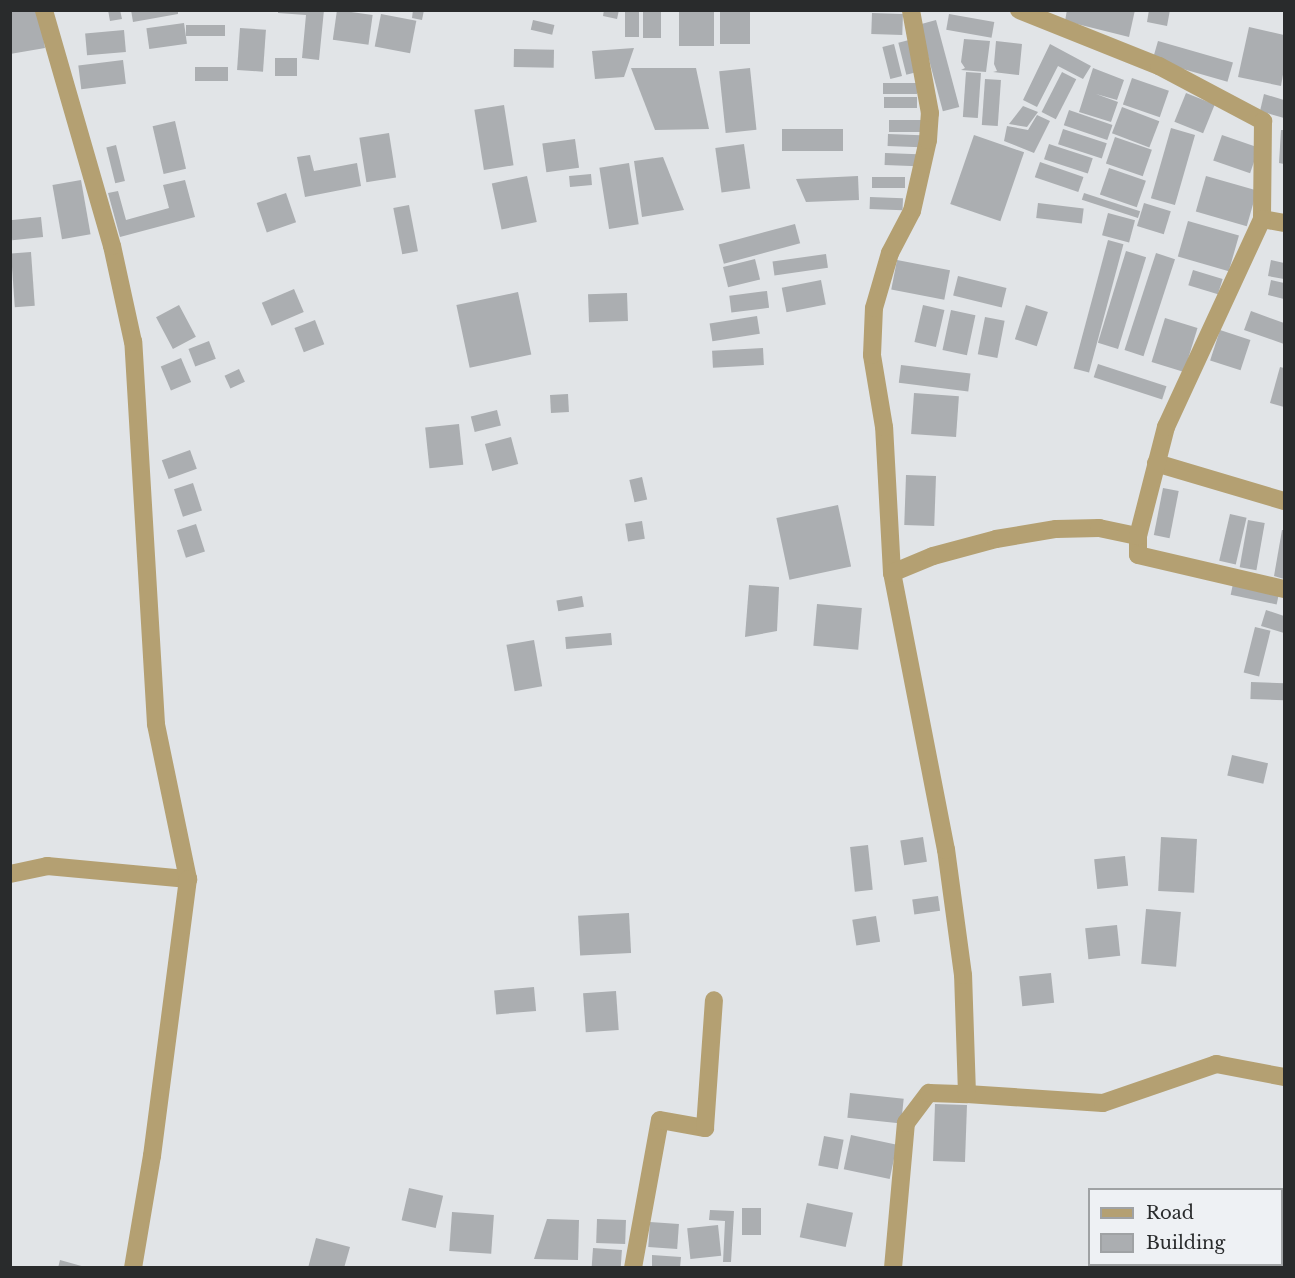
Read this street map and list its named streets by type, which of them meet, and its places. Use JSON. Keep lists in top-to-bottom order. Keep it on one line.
{"legend":["Road","Building"]}
